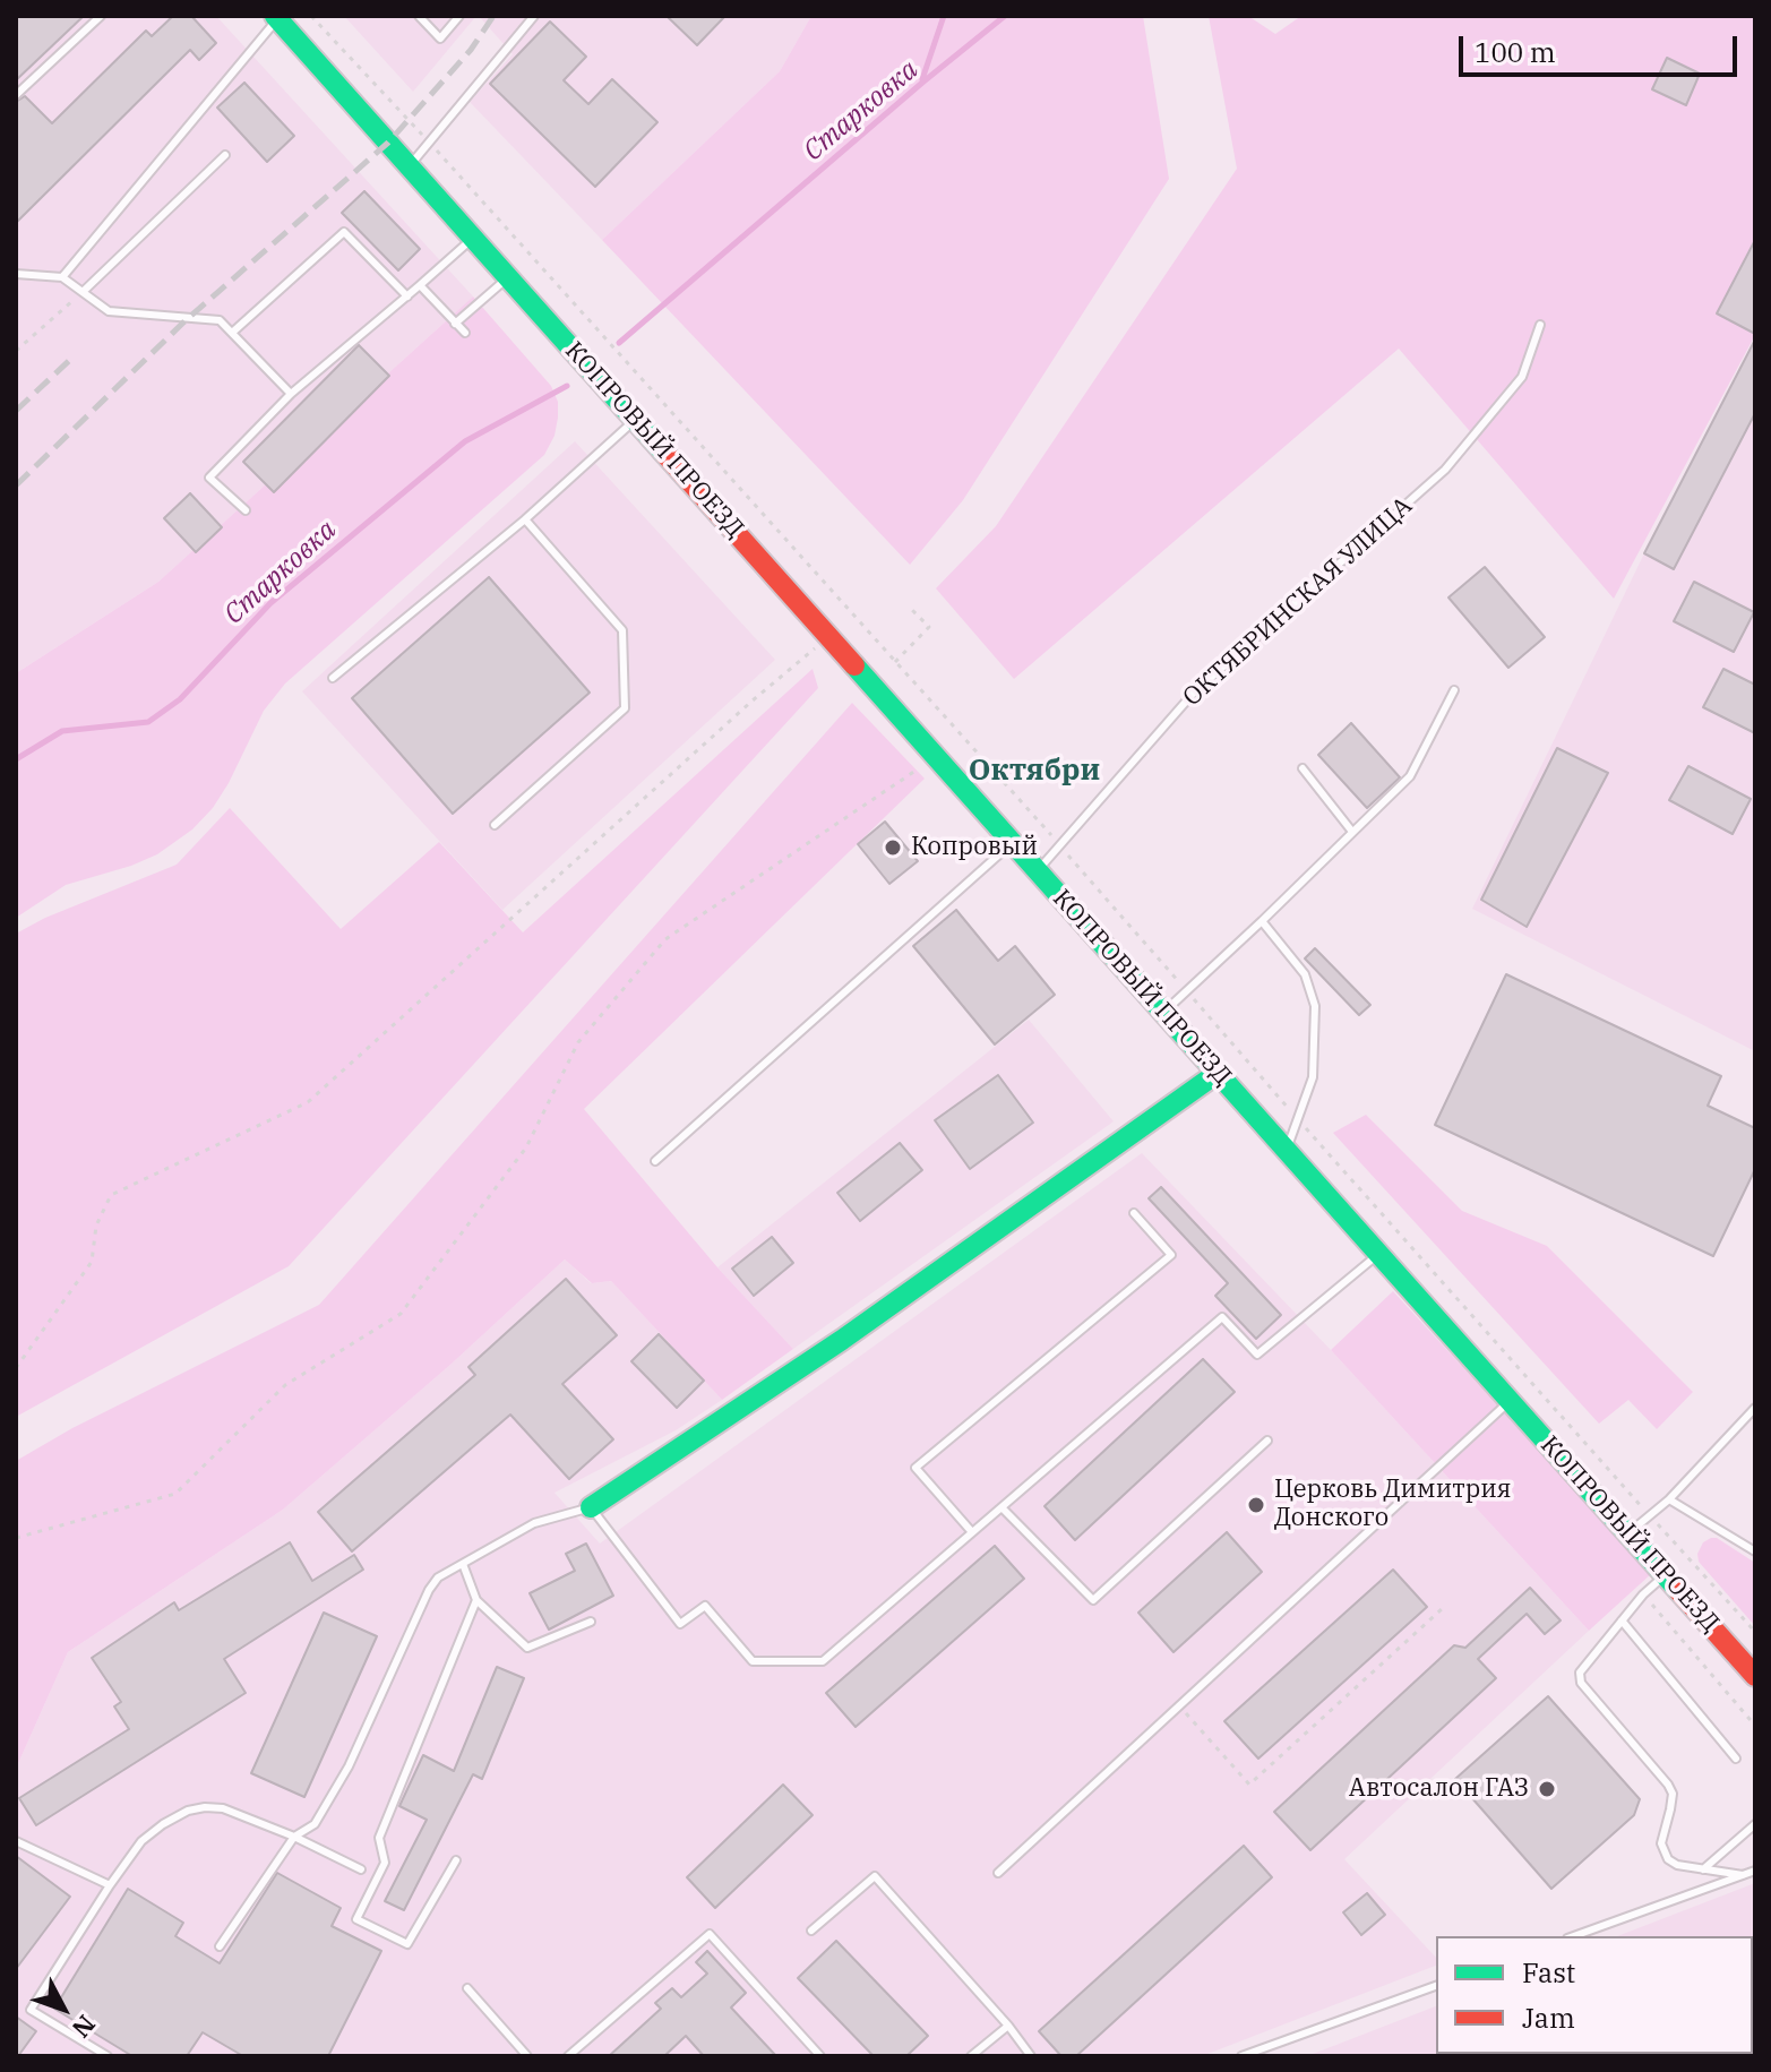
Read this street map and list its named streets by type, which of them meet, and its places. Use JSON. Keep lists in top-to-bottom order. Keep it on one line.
{"streets":{"main road":["КОПРОВЫЙ ПРОЕЗД"],"lane":["ОКТЯБРИНСКАЯ УЛИЦА"]},"crossings":[["КОПРОВЫЙ ПРОЕЗД","ОКТЯБРИНСКАЯ УЛИЦА"]],"districts":["Октябри"],"water":["Старковка"],"places":["Копровый","Церковь Димитрия Донского","Автосалон ГАЗ"],"legend":["Fast","Jam"],"scale_bar":"100 m","north":"bottom right"}
